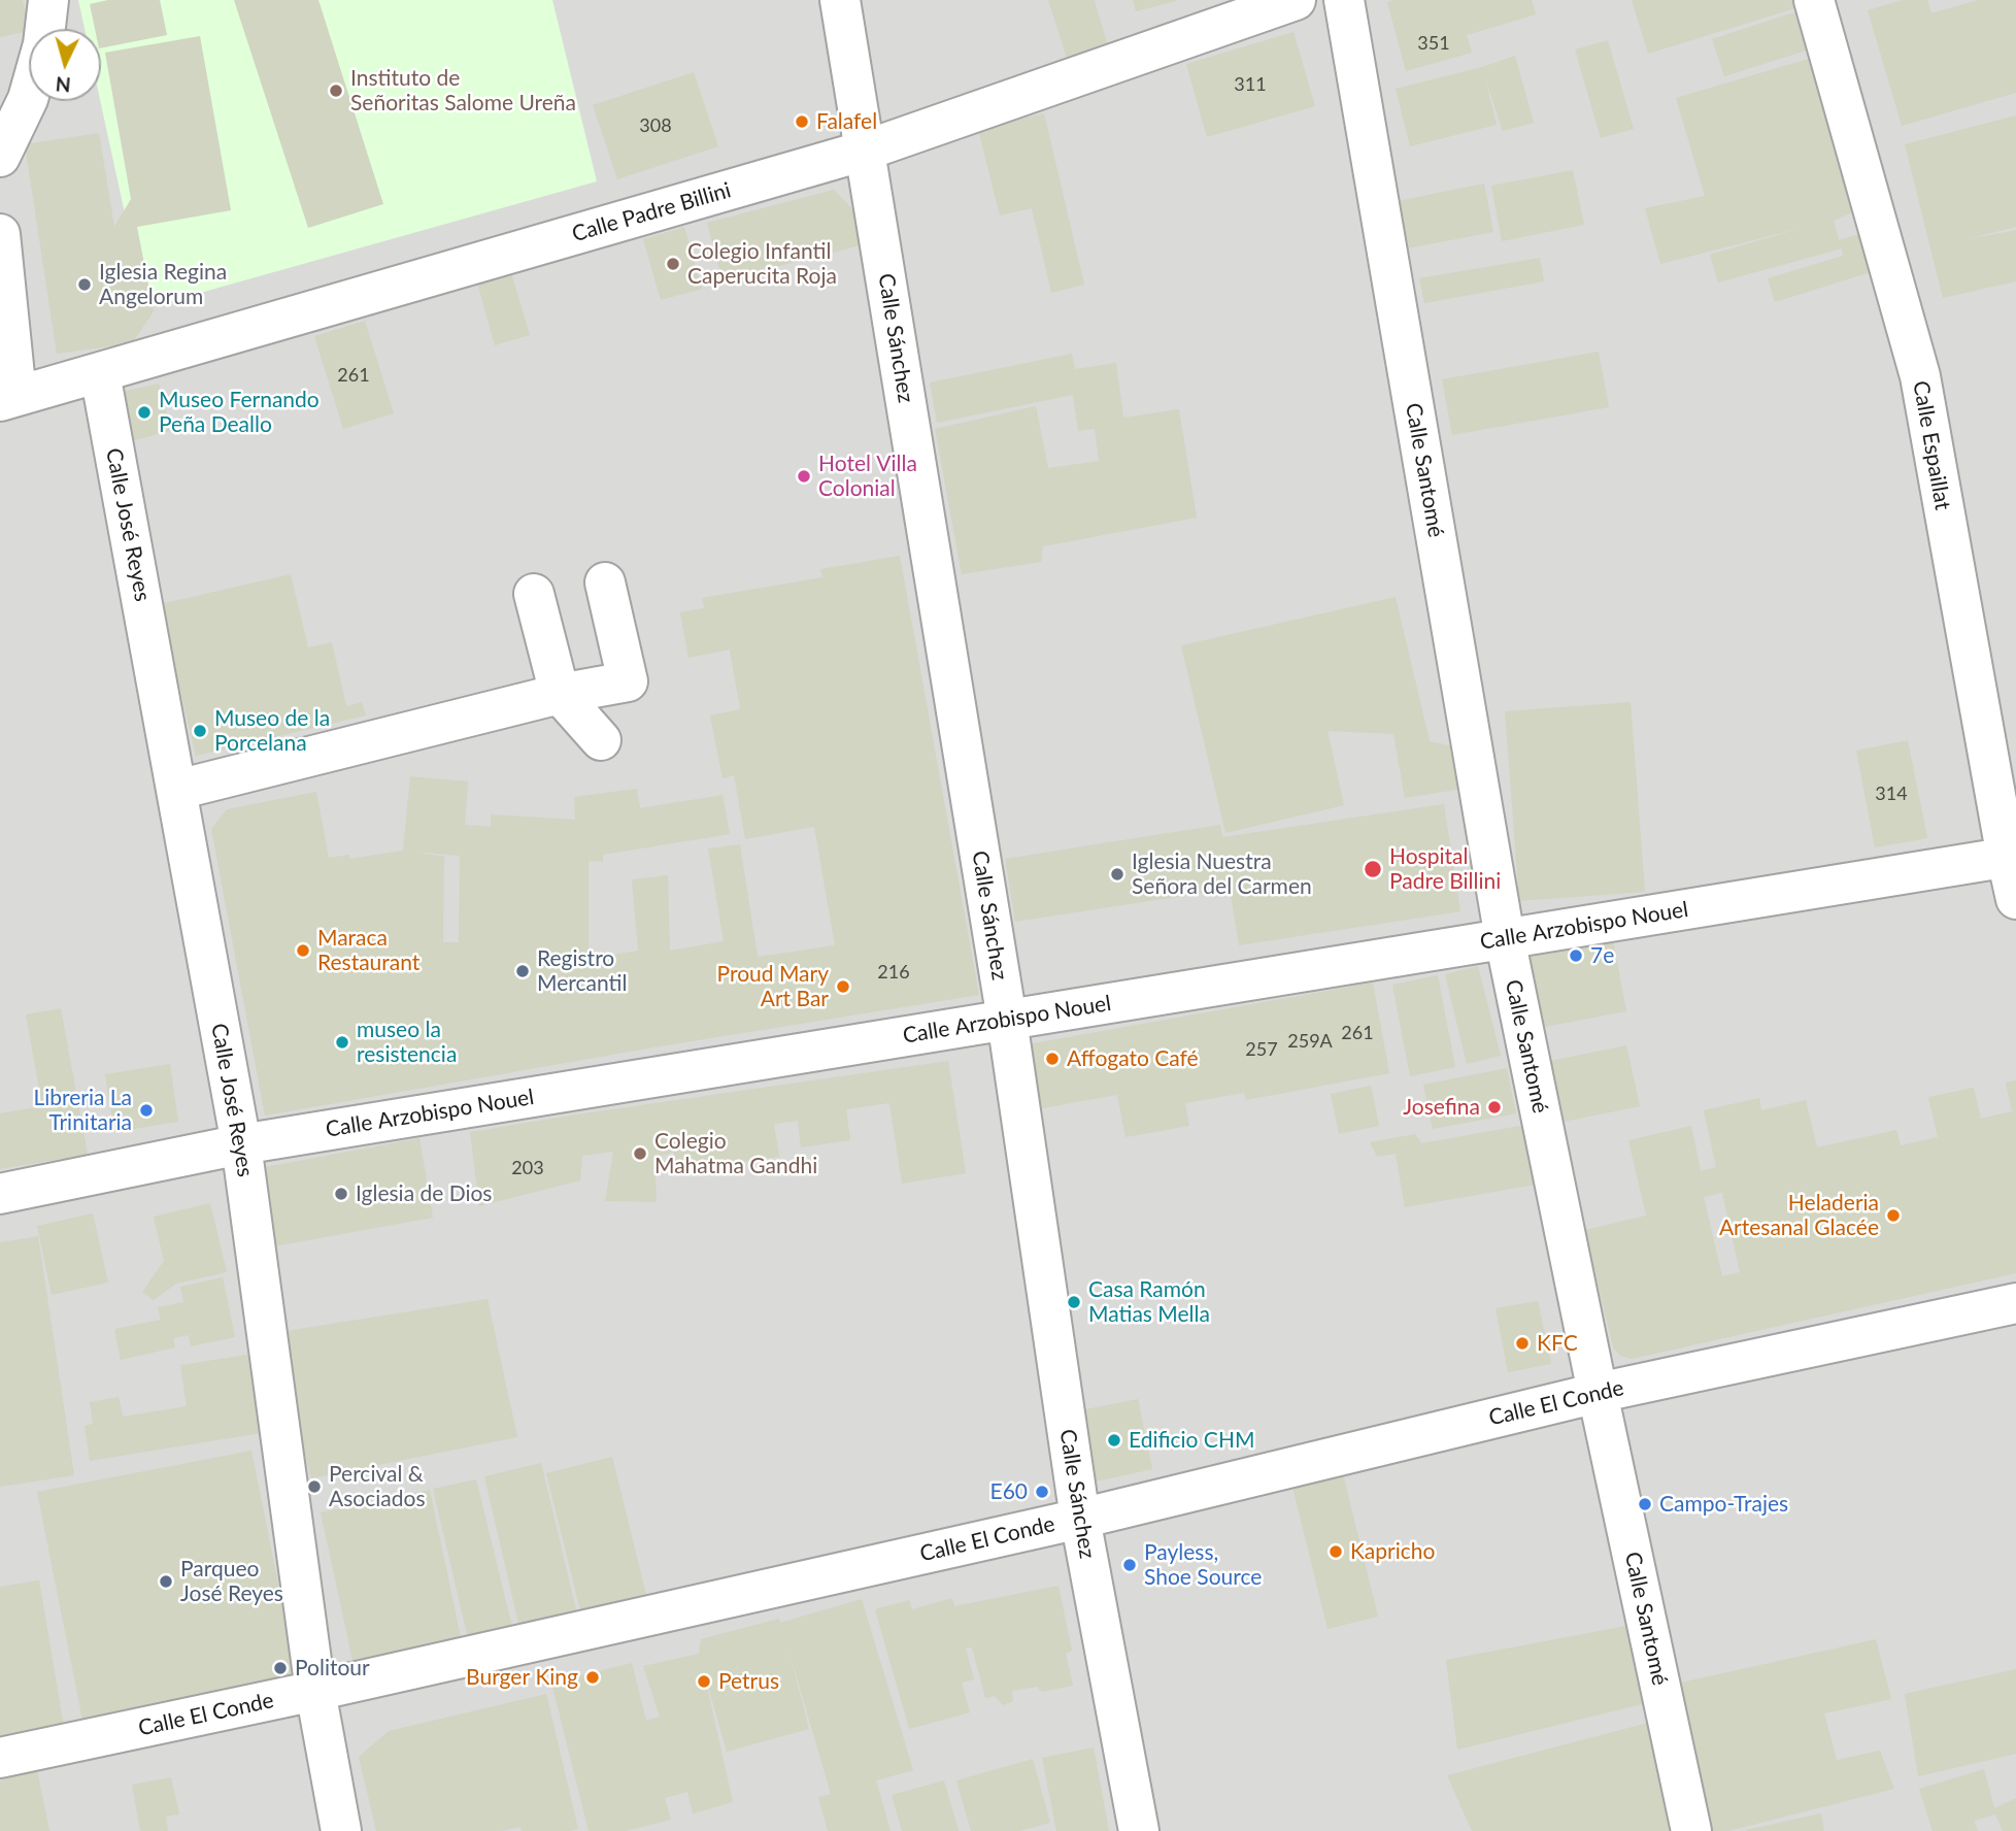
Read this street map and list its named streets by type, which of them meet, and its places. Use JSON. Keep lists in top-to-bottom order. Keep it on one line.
{"streets":{"street":["Calle Padre Billini","Calle Sánchez","Calle Espaillat","Calle Santomé","Calle José Reyes","Calle Arzobispo Nouel","Calle El Conde"]},"crossings":[["Calle Padre Billini","Calle Sánchez"],["Calle Padre Billini","Calle José Reyes"],["Calle Sánchez","Calle Arzobispo Nouel"],["Calle Sánchez","Calle El Conde"],["Calle Espaillat","Calle Arzobispo Nouel"],["Calle Santomé","Calle Arzobispo Nouel"],["Calle Santomé","Calle El Conde"],["Calle José Reyes","Calle Arzobispo Nouel"],["Calle José Reyes","Calle El Conde"]],"places":["Instituto de Señoritas Salome Ureña","Falafel","Colegio Infantil Caperucita Roja","Iglesia Regina Angelorum","Museo Fernando Peña Deallo","Hotel Villa Colonial","Museo de la Porcelana","Hospital Padre Billini","Iglesia Nuestra Señora del Carmen","Maraca Restaurant","7e","Registro Mercantil","Proud Mary Art Bar","museo la resistencia","Affogato Café","Josefina","Libreria La Trinitaria","Colegio Mahatma Gandhi","Iglesia de Dios","Heladeria Artesanal Glacée","Casa Ramón Matias Mella","KFC","Edificio CHM","Percival & Asociados","E60","Campo-Trajes","Kapricho","Payless, Shoe Source","Parqueo José Reyes","Politour","Burger King","Petrus"],"house_numbers":["351","311","308","261","314","216","261","259A","257","203"],"north":"bottom"}
